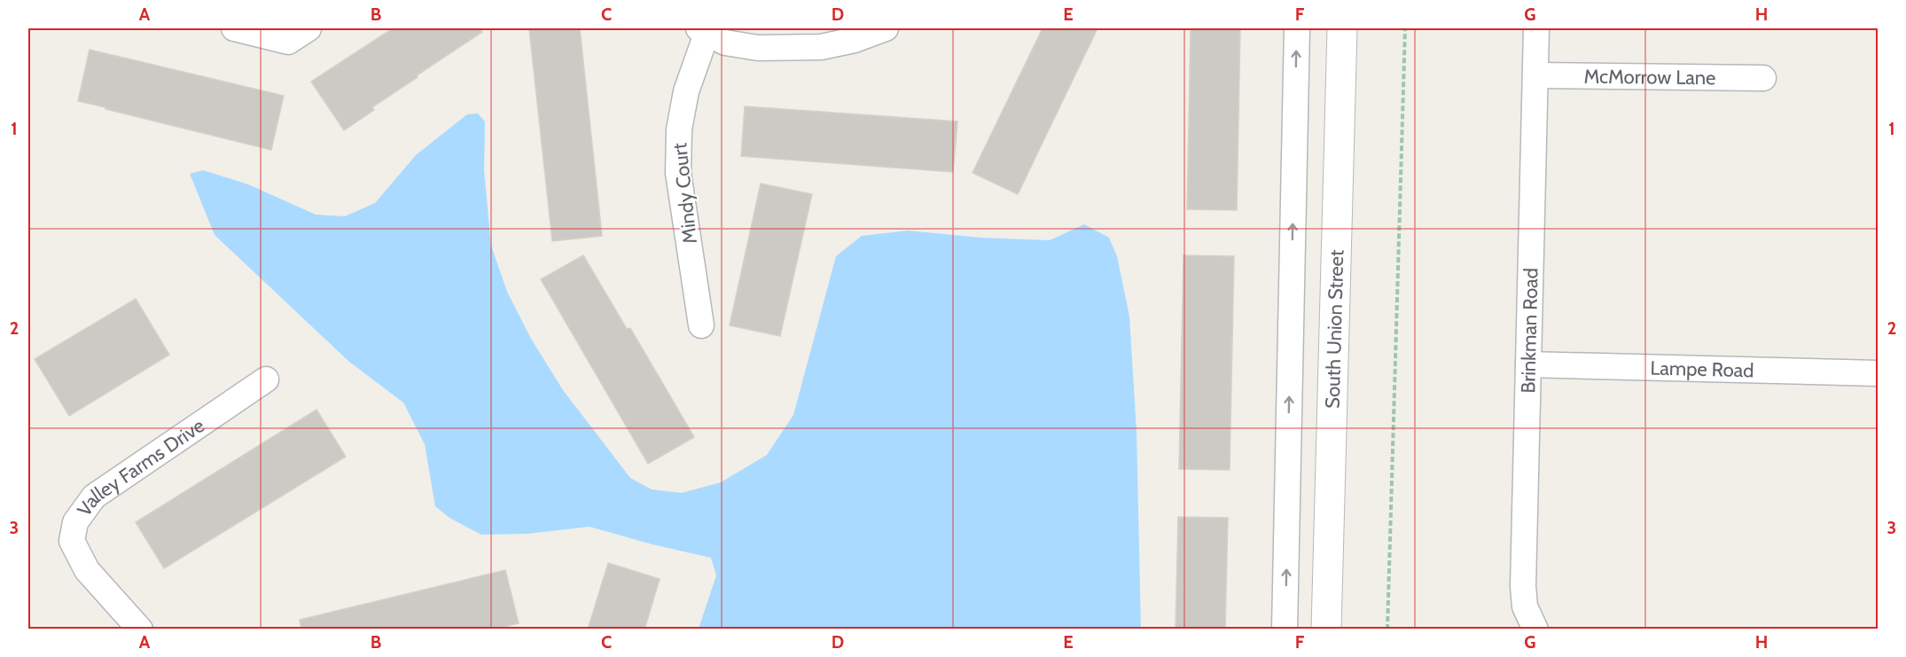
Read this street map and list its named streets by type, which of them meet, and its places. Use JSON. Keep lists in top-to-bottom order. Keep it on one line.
{"streets":{"street":["McMorrow Lane","Mindy Court","South Union Street","Brinkman Road","Lampe Road","Valley Farms Drive"]},"crossings":[["McMorrow Lane","Brinkman Road"],["Brinkman Road","Lampe Road"]],"grid":{"columns":["A","B","C","D","E","F","G","H"],"rows":["1","2","3"]}}
